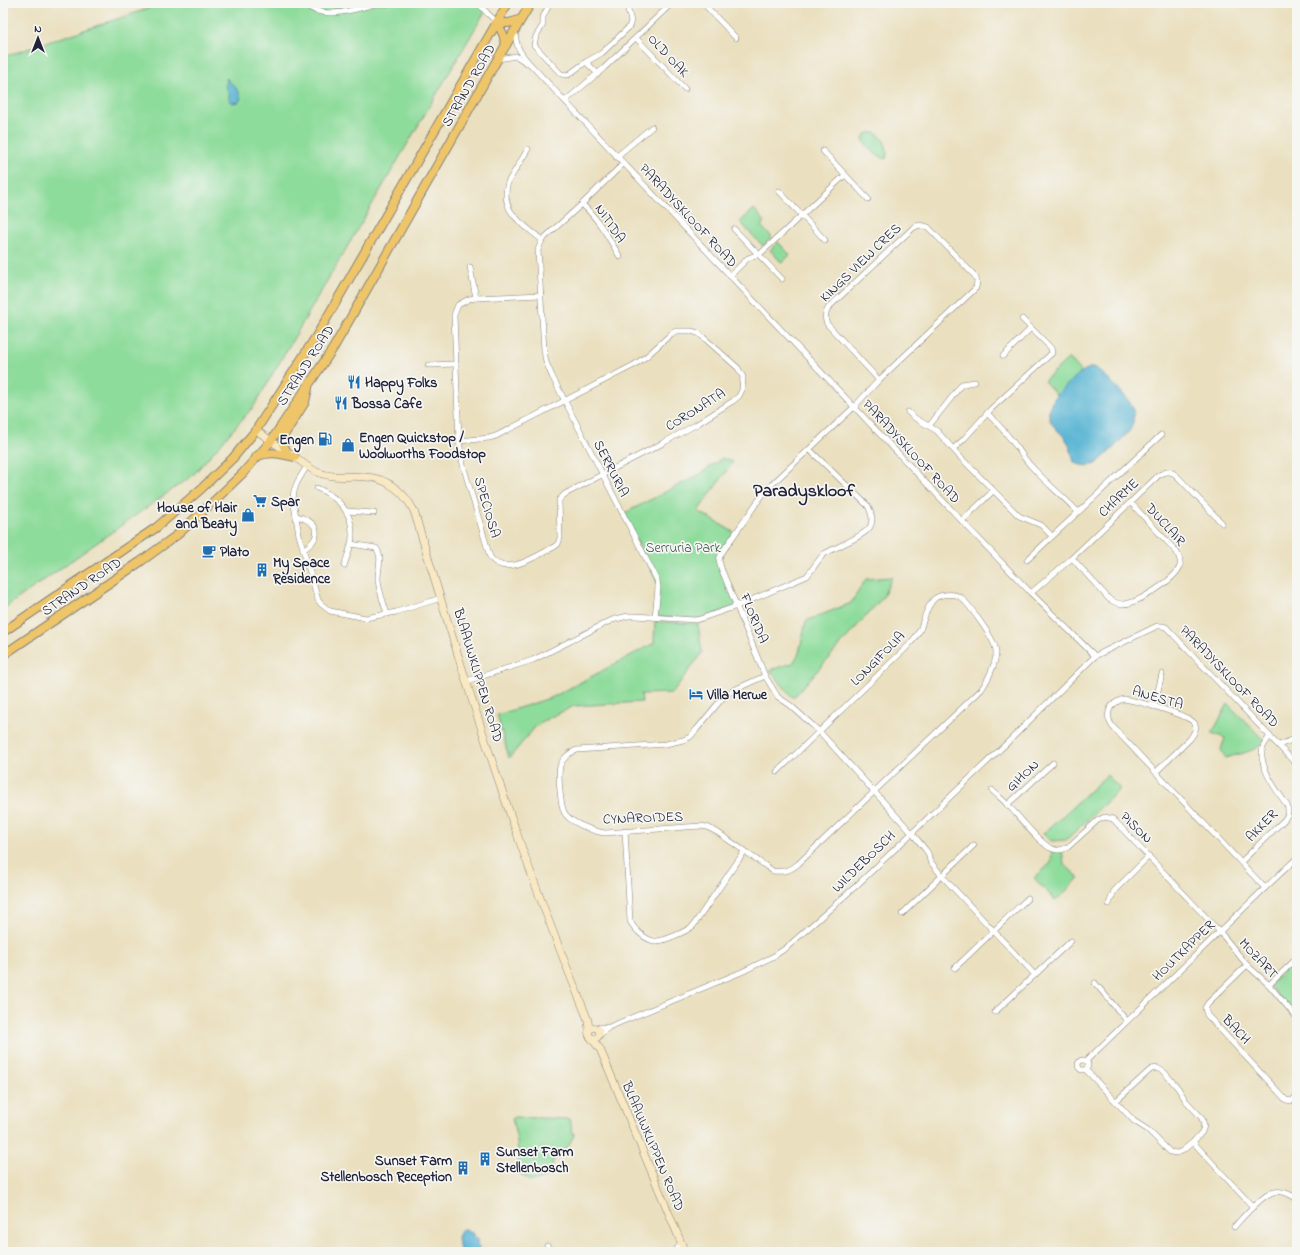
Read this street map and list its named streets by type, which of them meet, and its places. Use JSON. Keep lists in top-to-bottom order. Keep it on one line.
{"streets":{"main road":["STRAND ROAD"],"street":["OLD OAK","PARADYSKLOOF ROAD","NITIDA","KINGS VIEW CRES","CORONATA","SERRURIA","CHARME","SPECIOSA","DUCLAIR","FLORIDA","LONGIFOLIA","BLAAUWKLIPPEN ROAD","ANESTA","GIHON","CYNAROIDES","AKKER","PISON","WILDEBOSCH","HOUTKAPPER","MOZART","BACH"]},"crossings":[["STRAND ROAD","PARADYSKLOOF ROAD"],["STRAND ROAD","BLAAUWKLIPPEN ROAD"],["PARADYSKLOOF ROAD","KINGS VIEW CRES"],["PARADYSKLOOF ROAD","CHARME"],["PARADYSKLOOF ROAD","FLORIDA"],["PARADYSKLOOF ROAD","AKKER"],["PARADYSKLOOF ROAD","WILDEBOSCH"],["KINGS VIEW CRES","FLORIDA"],["CORONATA","SERRURIA"],["CORONATA","SPECIOSA"],["SERRURIA","SPECIOSA"],["CHARME","DUCLAIR"],["FLORIDA","LONGIFOLIA"],["FLORIDA","CYNAROIDES"],["FLORIDA","WILDEBOSCH"],["LONGIFOLIA","CYNAROIDES"],["BLAAUWKLIPPEN ROAD","WILDEBOSCH"],["ANESTA","AKKER"],["ANESTA","HOUTKAPPER"],["GIHON","PISON"],["PISON","HOUTKAPPER"],["PISON","MOZART"],["HOUTKAPPER","MOZART"],["MOZART","BACH"]],"districts":["Paradyskloof"],"parks":["Serruria Park"],"places":{"restaurant":["Happy Folks","Bossa Cafe"],"fuel station":["Engen"],"shop":["Engen Quickstop / Woolworths Foodstop","House of Hair and Beaty"],"supermarket":["Spar"],"cafe":["Plato"],"building":["My Space Residence","Sunset Farm Stellenbosch","Sunset Farm Stellenbosch Reception"],"hotel":["Villa Merwe"]},"north":"top"}
